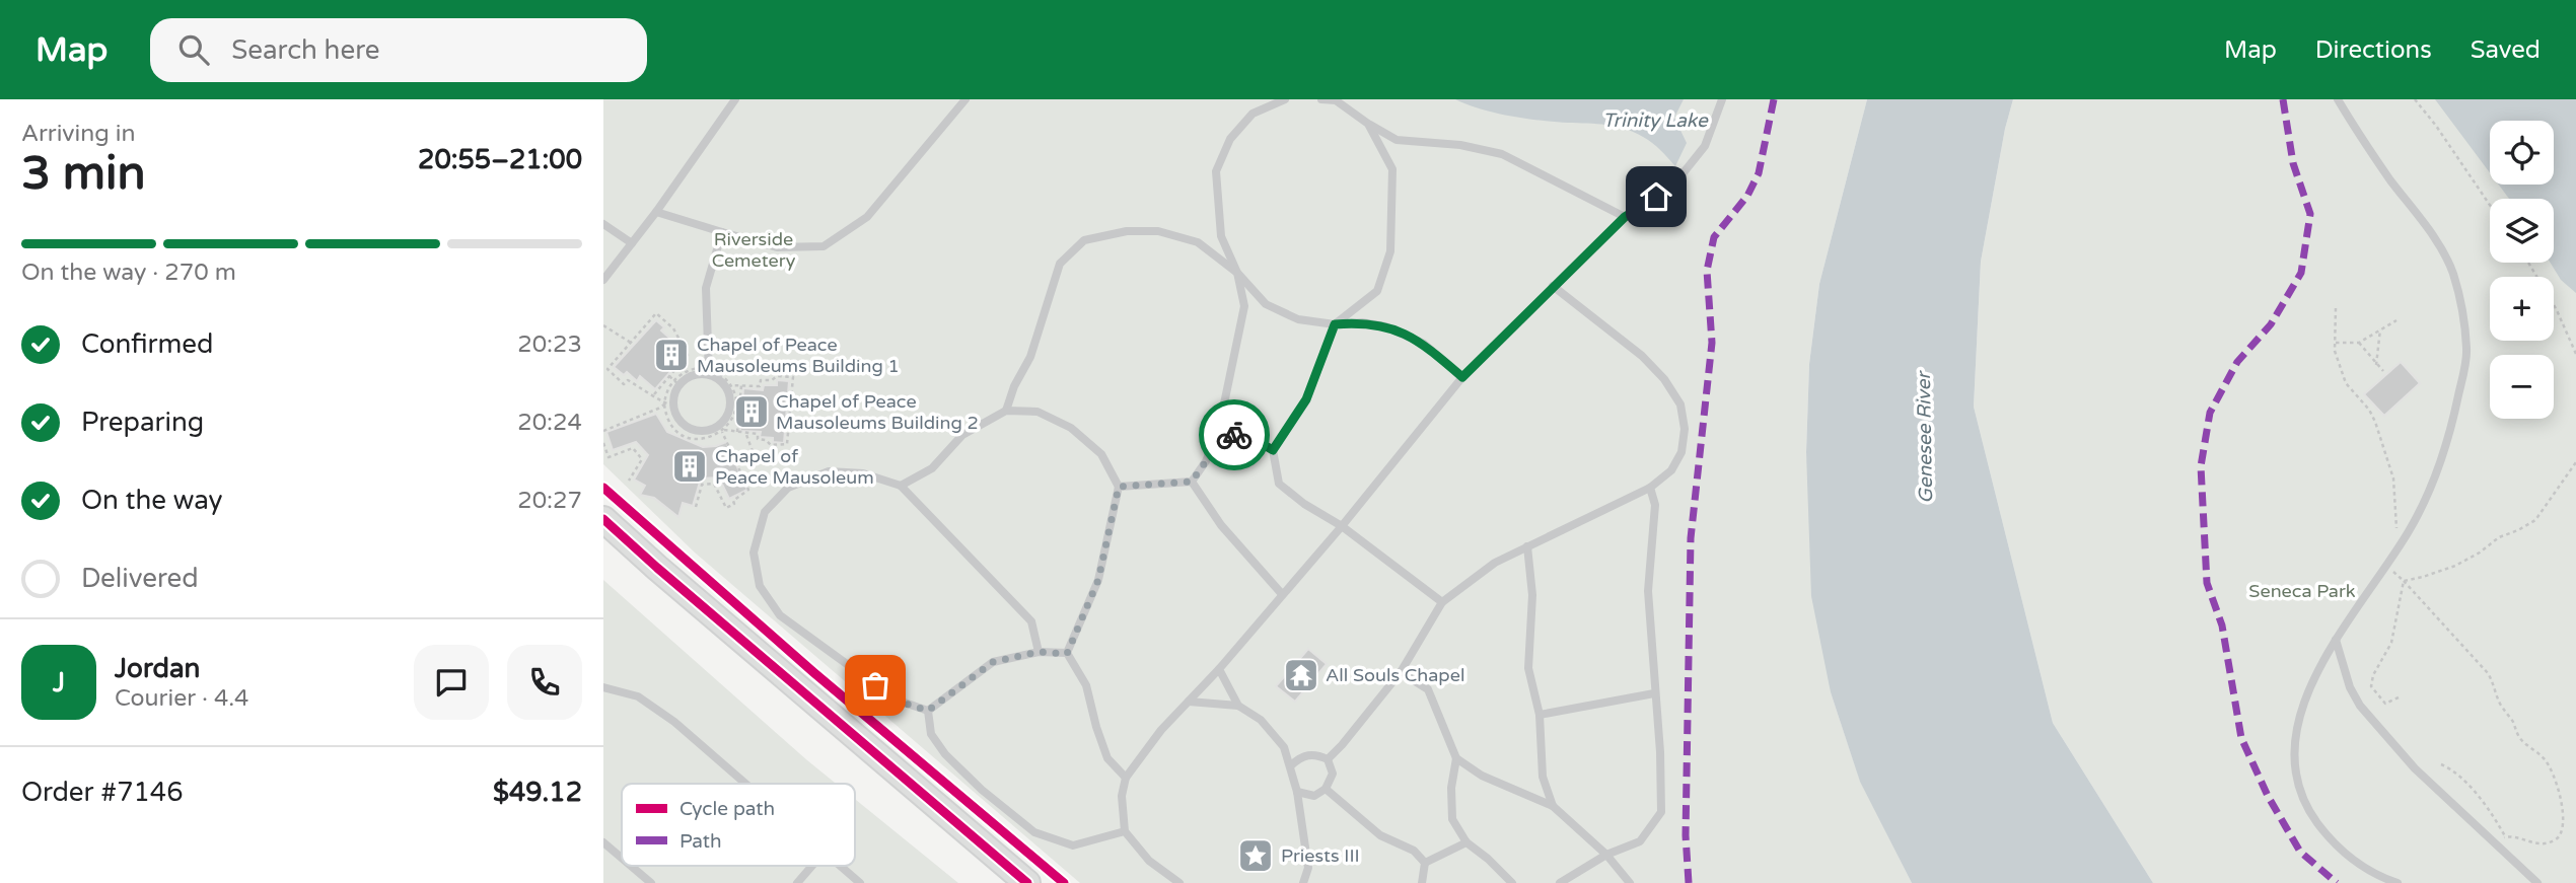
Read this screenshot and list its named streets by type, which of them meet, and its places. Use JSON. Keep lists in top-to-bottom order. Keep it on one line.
{"water":["Trinity Lake","Genesee River"],"parks":["Riverside Cemetery","Seneca Park"],"places":{"building":["Chapel of Peace Mausoleums Building 1","Chapel of Peace Mausoleums Building 2","Chapel of Peace Mausoleum"],"temple":["All Souls Chapel"],"place":["Priests III"]},"legend":["Cycle path","Path"],"page":{"header":"Map","search":"Search here","nav":["Map","Directions","Saved"],"heading":["3 min","Arriving in","20:55–21:00"],"panel":["Jordan","Courier · 4.4","Order #7146","$49.12"],"map_buttons":["+","−"],"bar":"On the way · 270 m","list":[["Confirmed","20:23"],["Preparing","20:24"],["On the way","20:27"],"Delivered"],"round":"J"}}
